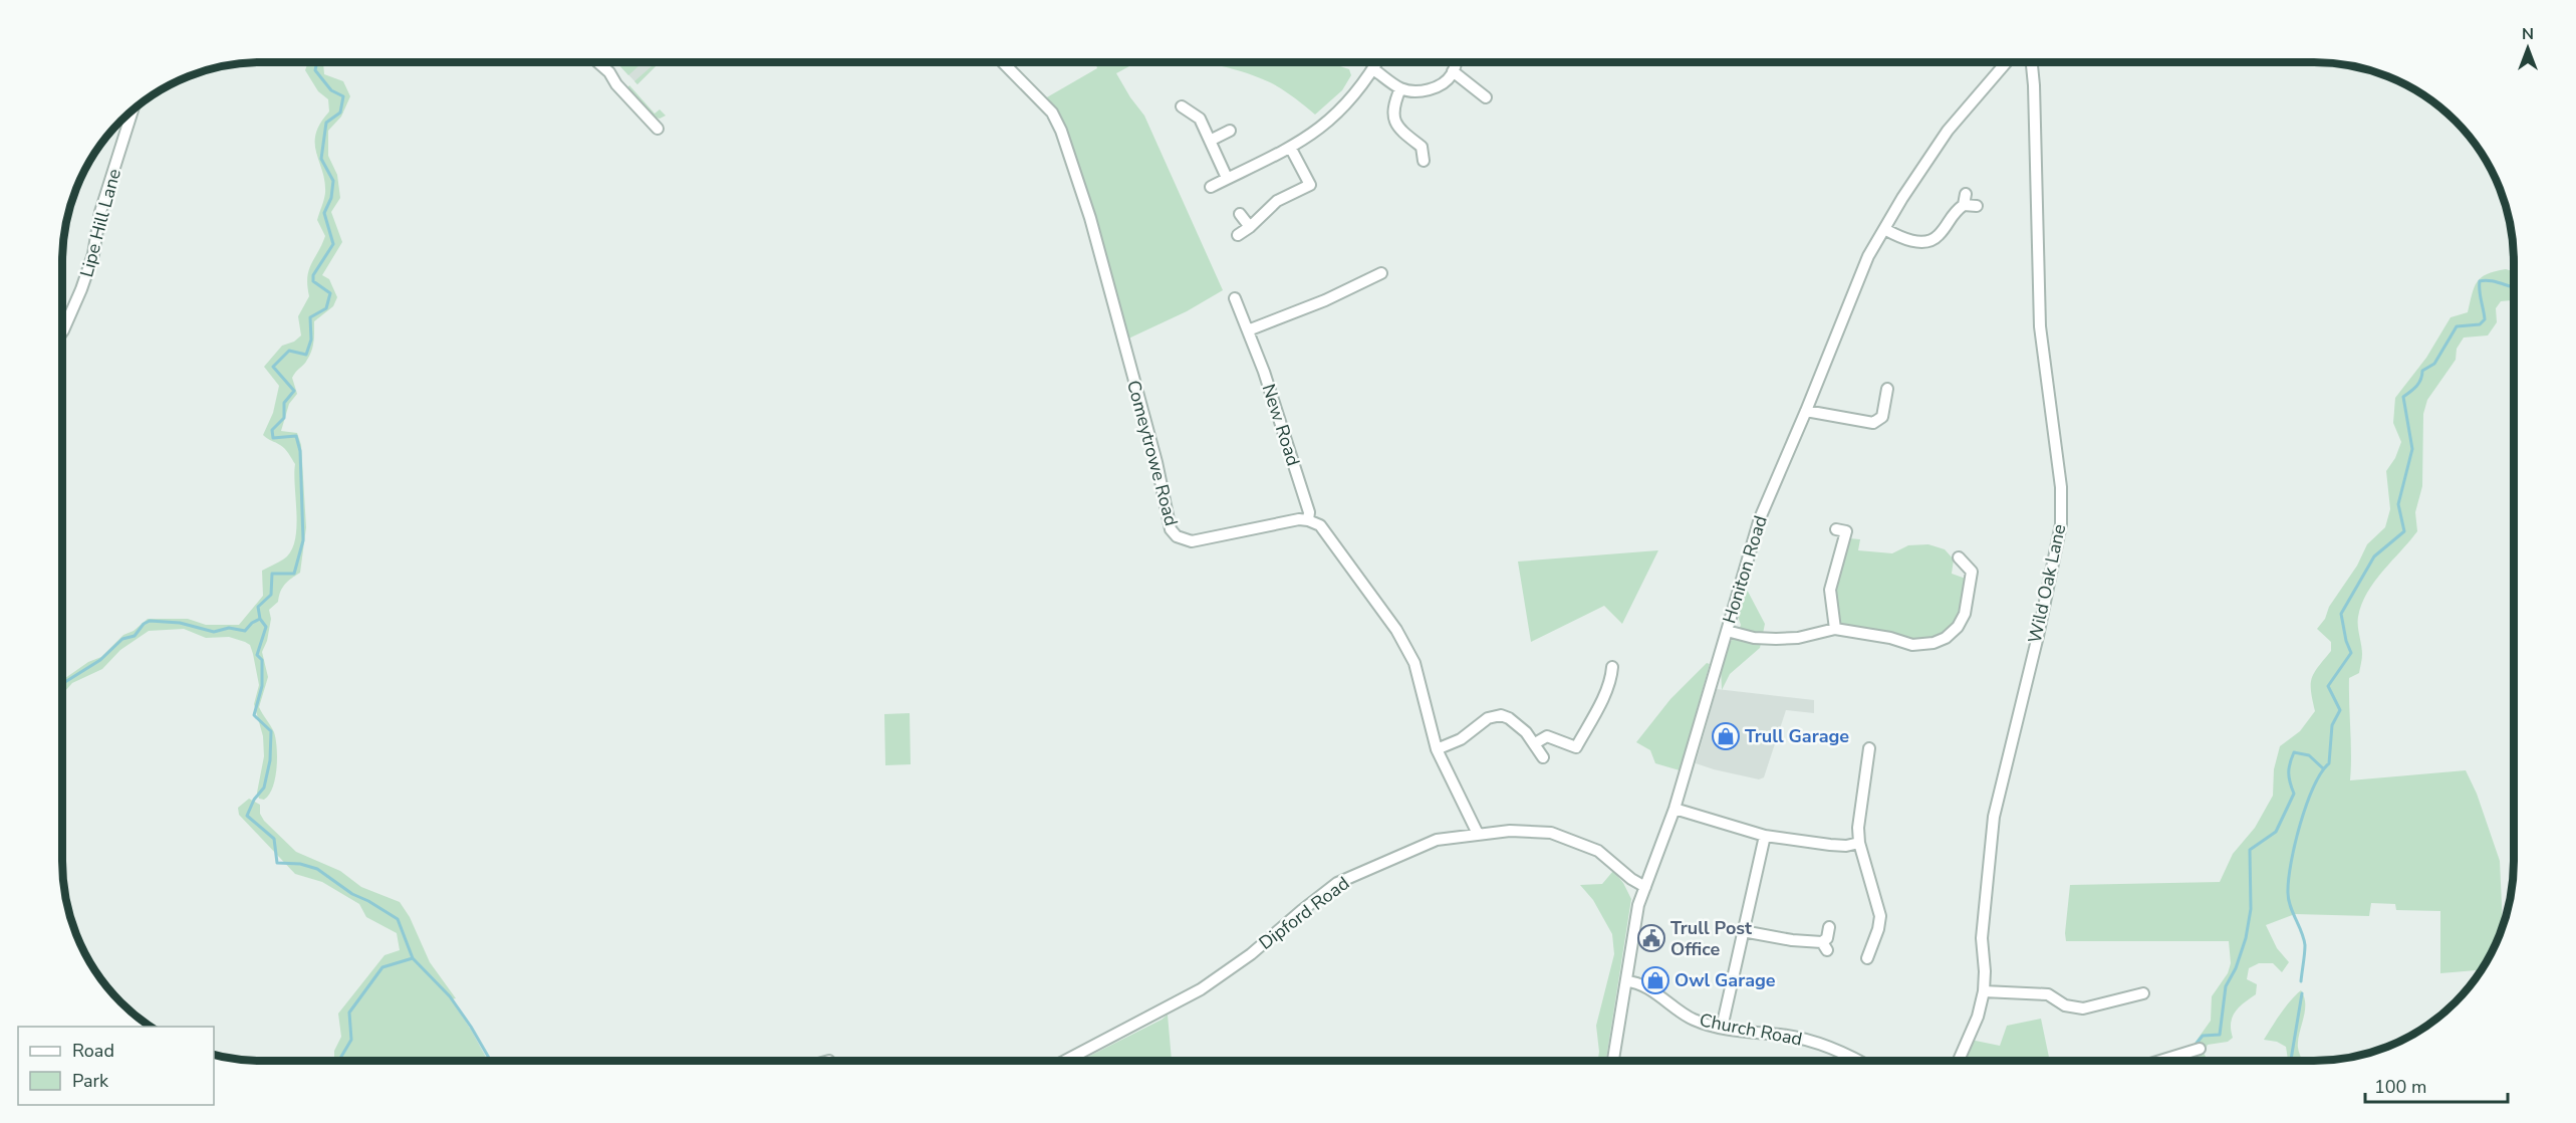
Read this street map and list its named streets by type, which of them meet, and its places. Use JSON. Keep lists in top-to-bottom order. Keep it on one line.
{"streets":{"street":["Lipe Hill Lane","New Road","Comeytrowe Road","Honiton Road","Wild Oak Lane","Dipford Road","Church Road"]},"crossings":[["New Road","Comeytrowe Road"],["Honiton Road","Dipford Road"],["Honiton Road","Church Road"]],"places":{"shop":["Trull Garage","Owl Garage"],"public building":["Trull Post Office"]},"legend":["Road","Park"],"scale_bar":"100 m","north":"top"}
